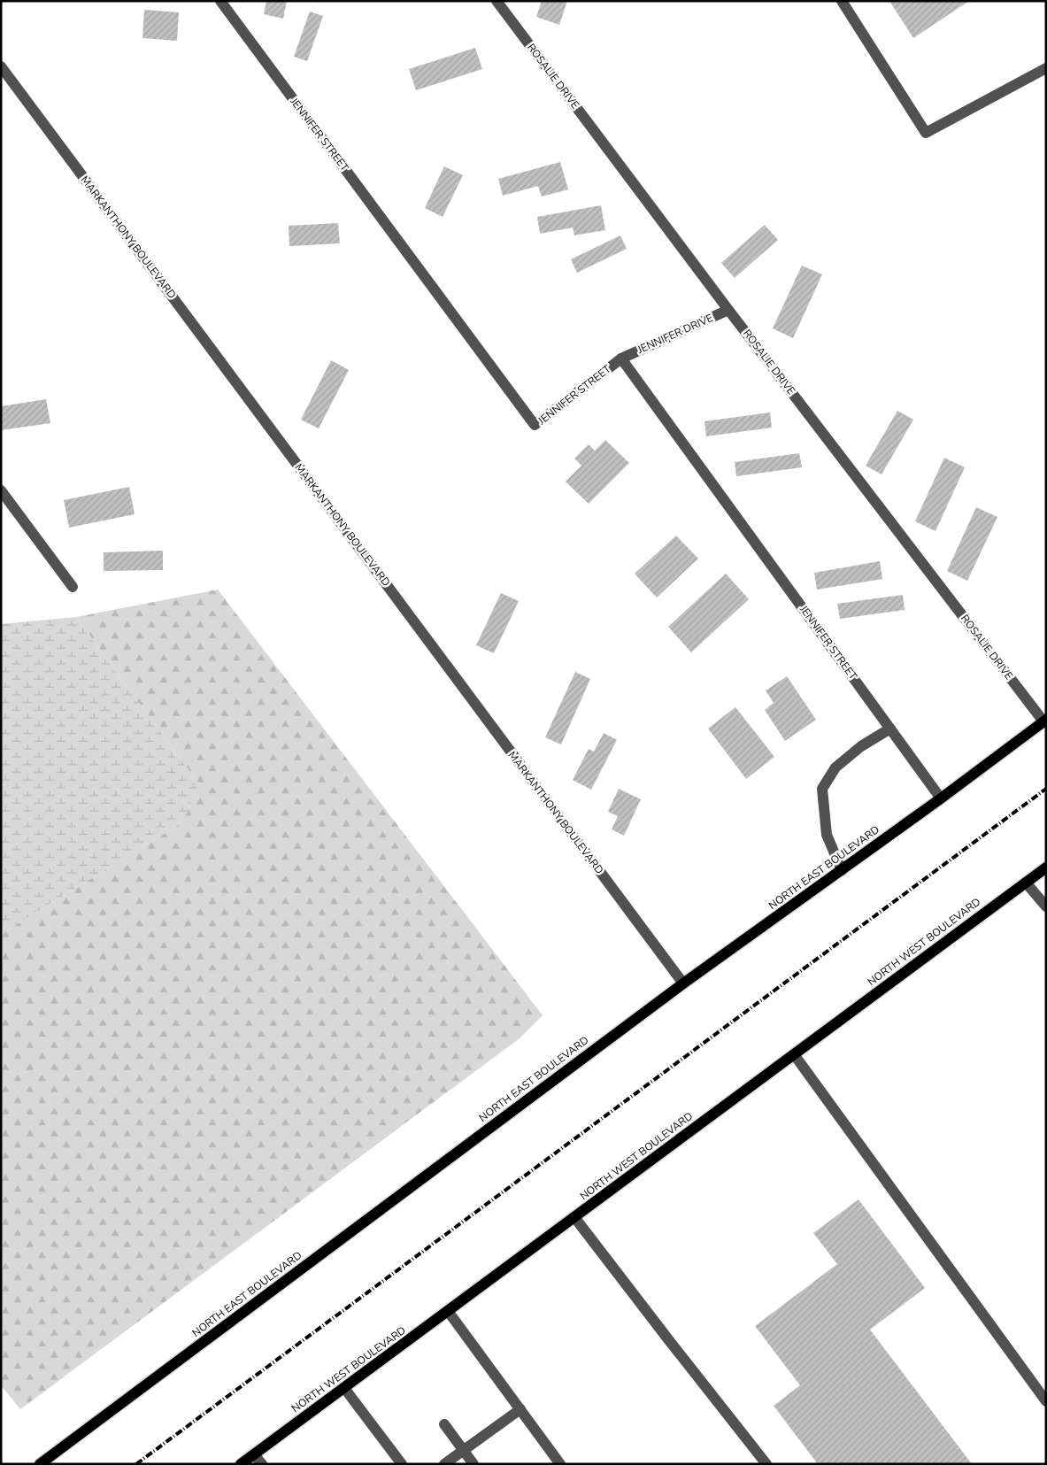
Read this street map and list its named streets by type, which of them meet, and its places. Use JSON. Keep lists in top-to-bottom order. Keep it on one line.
{"streets":{"main road":["NORTH EAST BOULEVARD","NORTH WEST BOULEVARD"],"lane":["ROSALIE DRIVE","JENNIFER STREET","MARKANTHONY BOULEVARD","JENNIFER DRIVE"]},"crossings":[["ROSALIE DRIVE","JENNIFER DRIVE"],["ROSALIE DRIVE","NORTH EAST BOULEVARD"],["JENNIFER STREET","JENNIFER DRIVE"],["JENNIFER STREET","NORTH EAST BOULEVARD"],["MARKANTHONY BOULEVARD","NORTH EAST BOULEVARD"]]}
